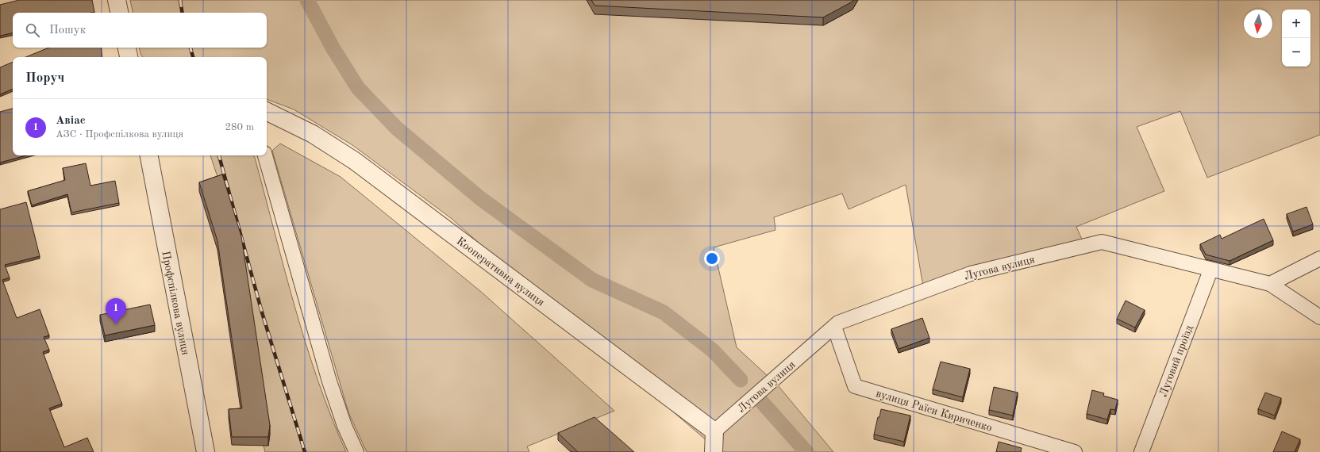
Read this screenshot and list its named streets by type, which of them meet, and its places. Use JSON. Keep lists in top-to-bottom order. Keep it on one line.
{"streets":{"street":["Лугова вулиця","Кооперативна вулиця","Профспілкова вулиця","Луговий проїзд","вулиця Раїси Кириченко"]},"crossings":[["Лугова вулиця","Кооперативна вулиця"],["Лугова вулиця","Луговий проїзд"],["Лугова вулиця","вулиця Раїси Кириченко"]],"north":"bottom","page":{"map_buttons":["+","−"],"search":"Пошук","heading":"Поруч","list":[{"mark":"1","name":"Авіас","note":"АЗС · Профспілкова вулиця","value":"280 m"}],"pins":"1"}}
